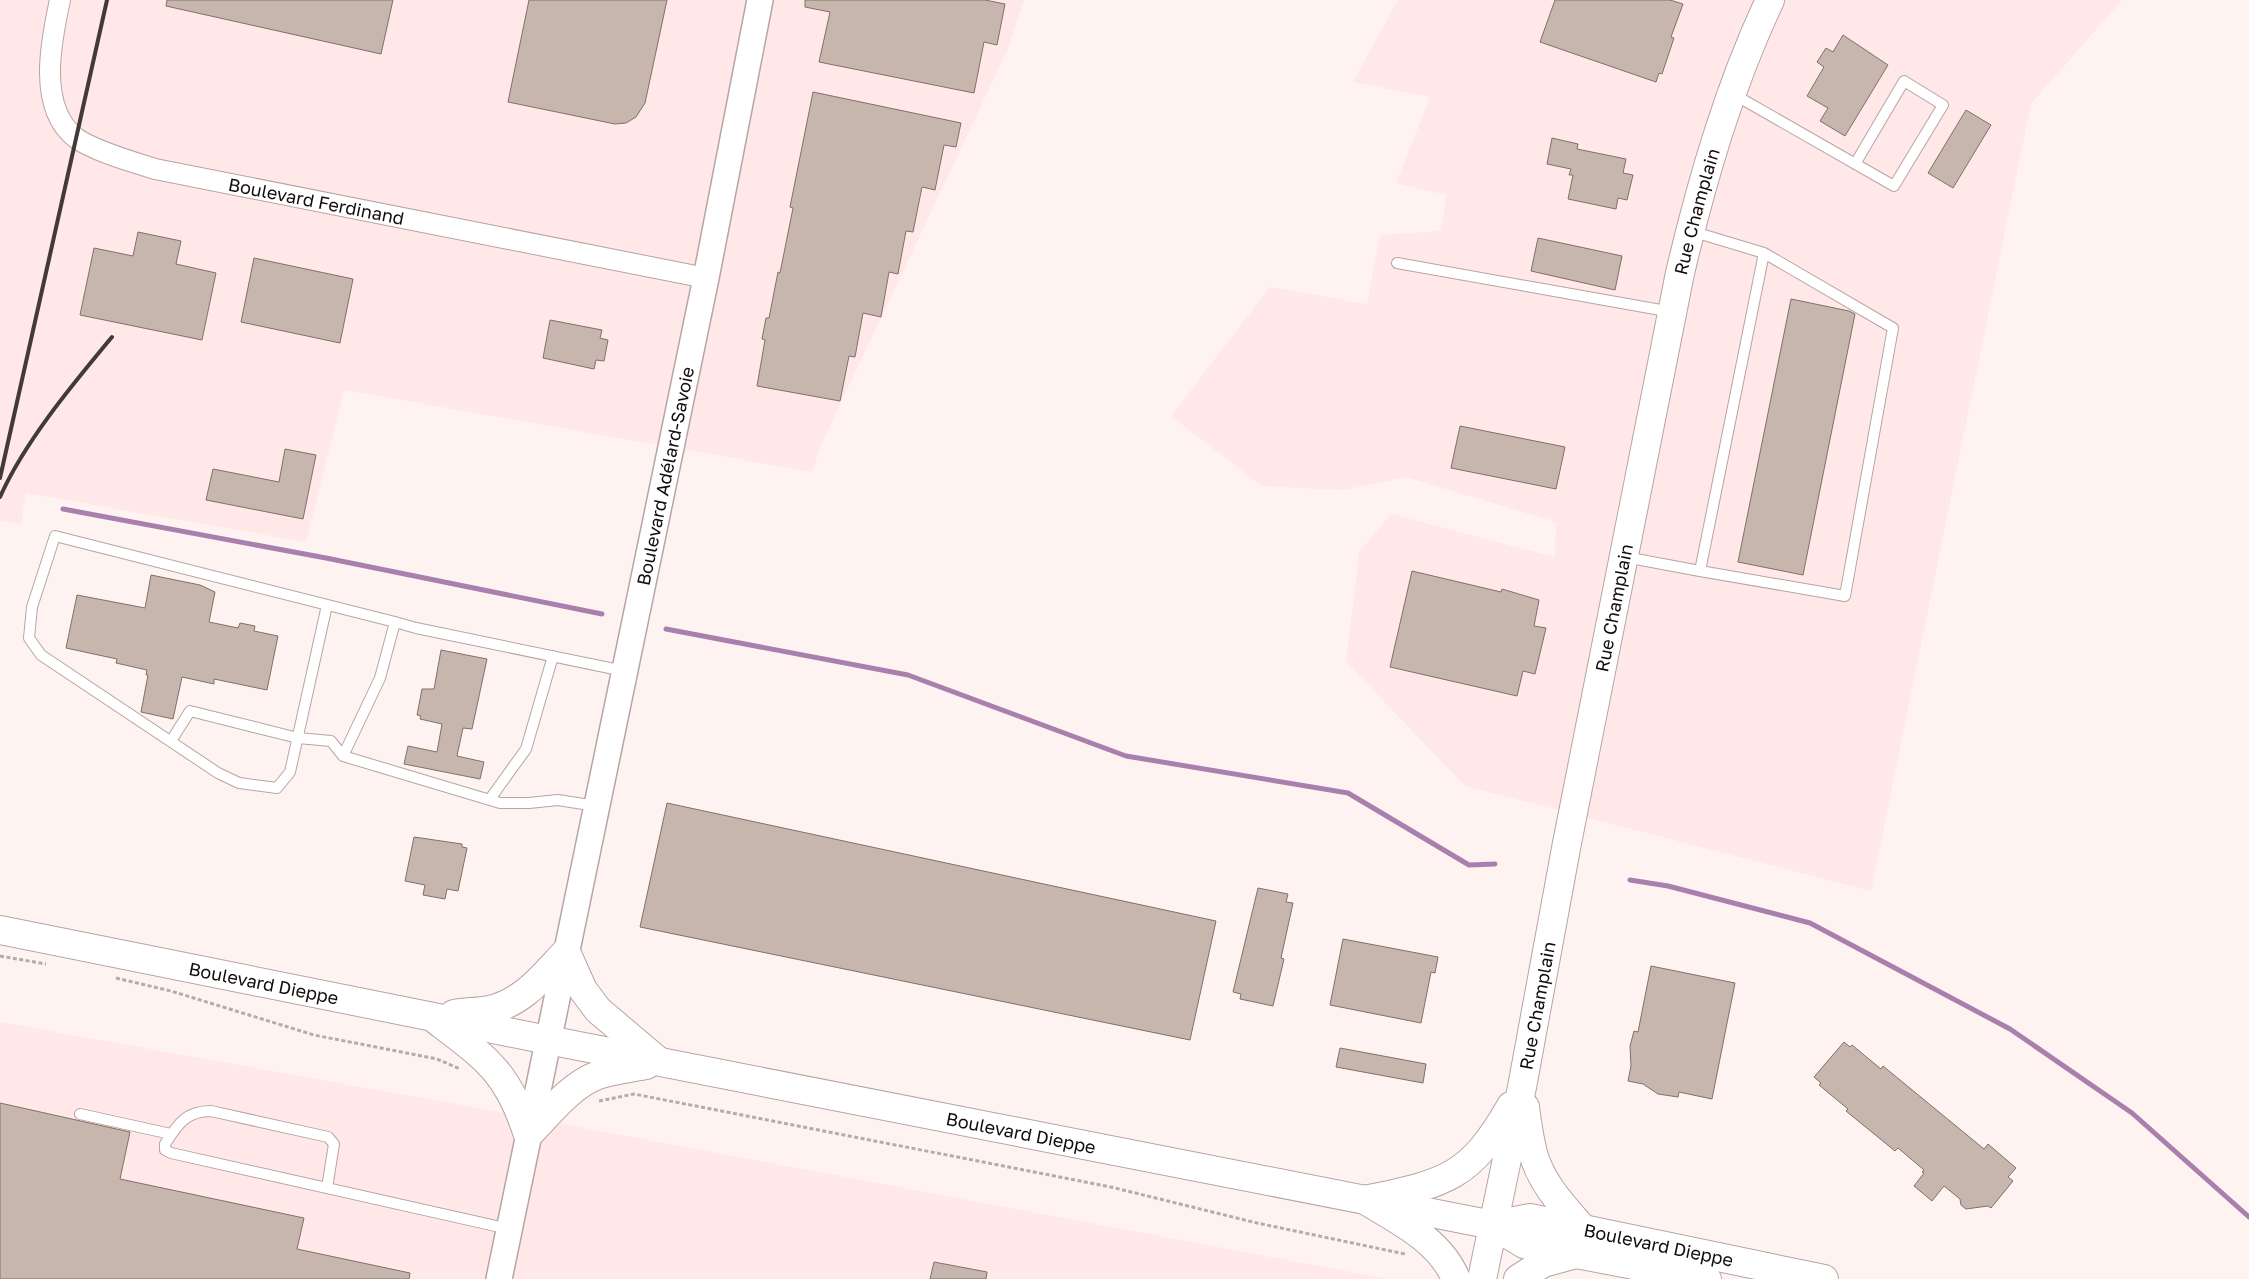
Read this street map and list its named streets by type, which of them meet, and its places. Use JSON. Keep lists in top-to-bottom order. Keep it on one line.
{"streets":{"main road":["Rue Champlain","Boulevard Dieppe"],"street":["Boulevard Ferdinand","Boulevard Adélard-Savoie"]},"crossings":[["Boulevard Ferdinand","Boulevard Adélard-Savoie"],["Rue Champlain","Boulevard Dieppe"],["Boulevard Adélard-Savoie","Boulevard Dieppe"]]}
